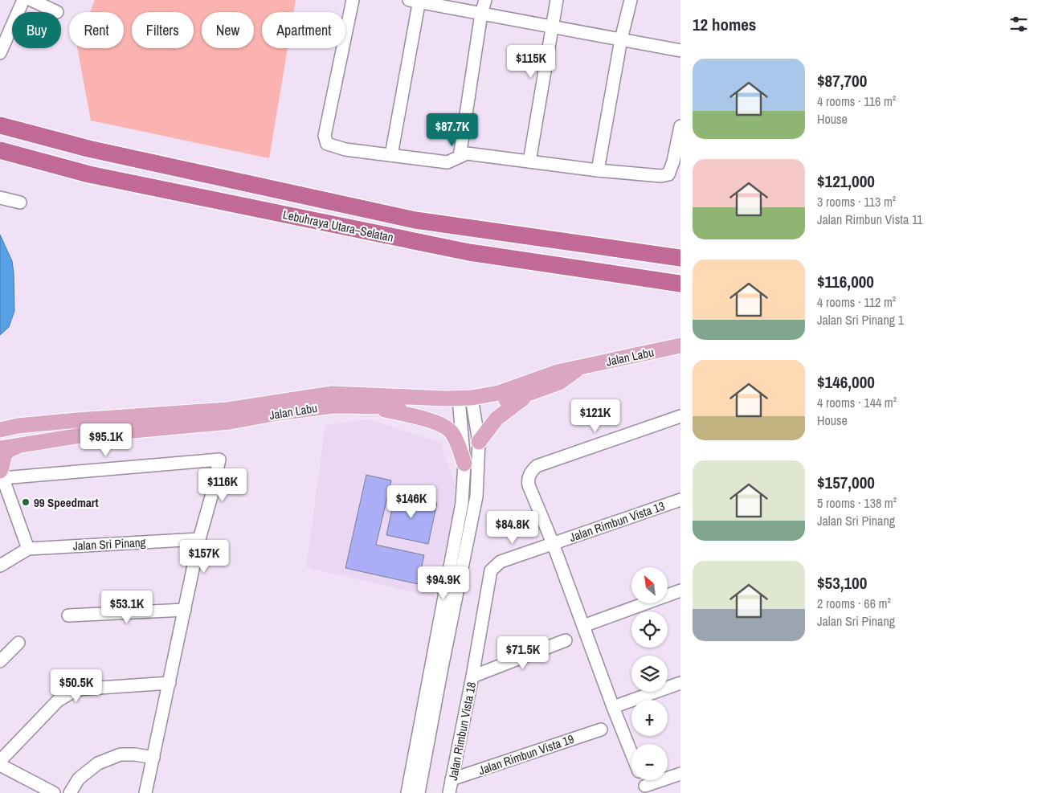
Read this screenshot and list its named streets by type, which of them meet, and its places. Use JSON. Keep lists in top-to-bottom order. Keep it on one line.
{"streets":{"highway":["Lebuhraya Utara–Selatan"],"main road":["Jalan Labu"],"street":["Jalan Rimbun Vista 13","Jalan Sri Pinang","Jalan Rimbun Vista 18","Jalan Rimbun Vista 19"]},"crossings":[["Jalan Rimbun Vista 13","Jalan Rimbun Vista 18"],["Jalan Rimbun Vista 18","Jalan Rimbun Vista 19"]],"places":["99 Speedmart"],"north":"top left","page":{"heading":"12 homes","chip":["Buy","Rent","Filters","New","Apartment"],"price":["$115K","$87.7K","$121K","$95.1K","$116K","$146K","$84.8K","$157K","$94.9K","$53.1K","$71.5K","$50.5K"],"list":[{"name":"$87,700","note":"4 rooms · 116 m² · House"},{"name":"$121,000","note":"3 rooms · 113 m² · Jalan Rimbun Vista 11"},{"name":"$116,000","note":"4 rooms · 112 m² · Jalan Sri Pinang 1"},{"name":"$146,000","note":"4 rooms · 144 m² · House"},{"name":"$157,000","note":"5 rooms · 138 m² · Jalan Sri Pinang"},{"name":"$53,100","note":"2 rooms · 66 m² · Jalan Sri Pinang"}],"map_buttons":["+","−"]}}
